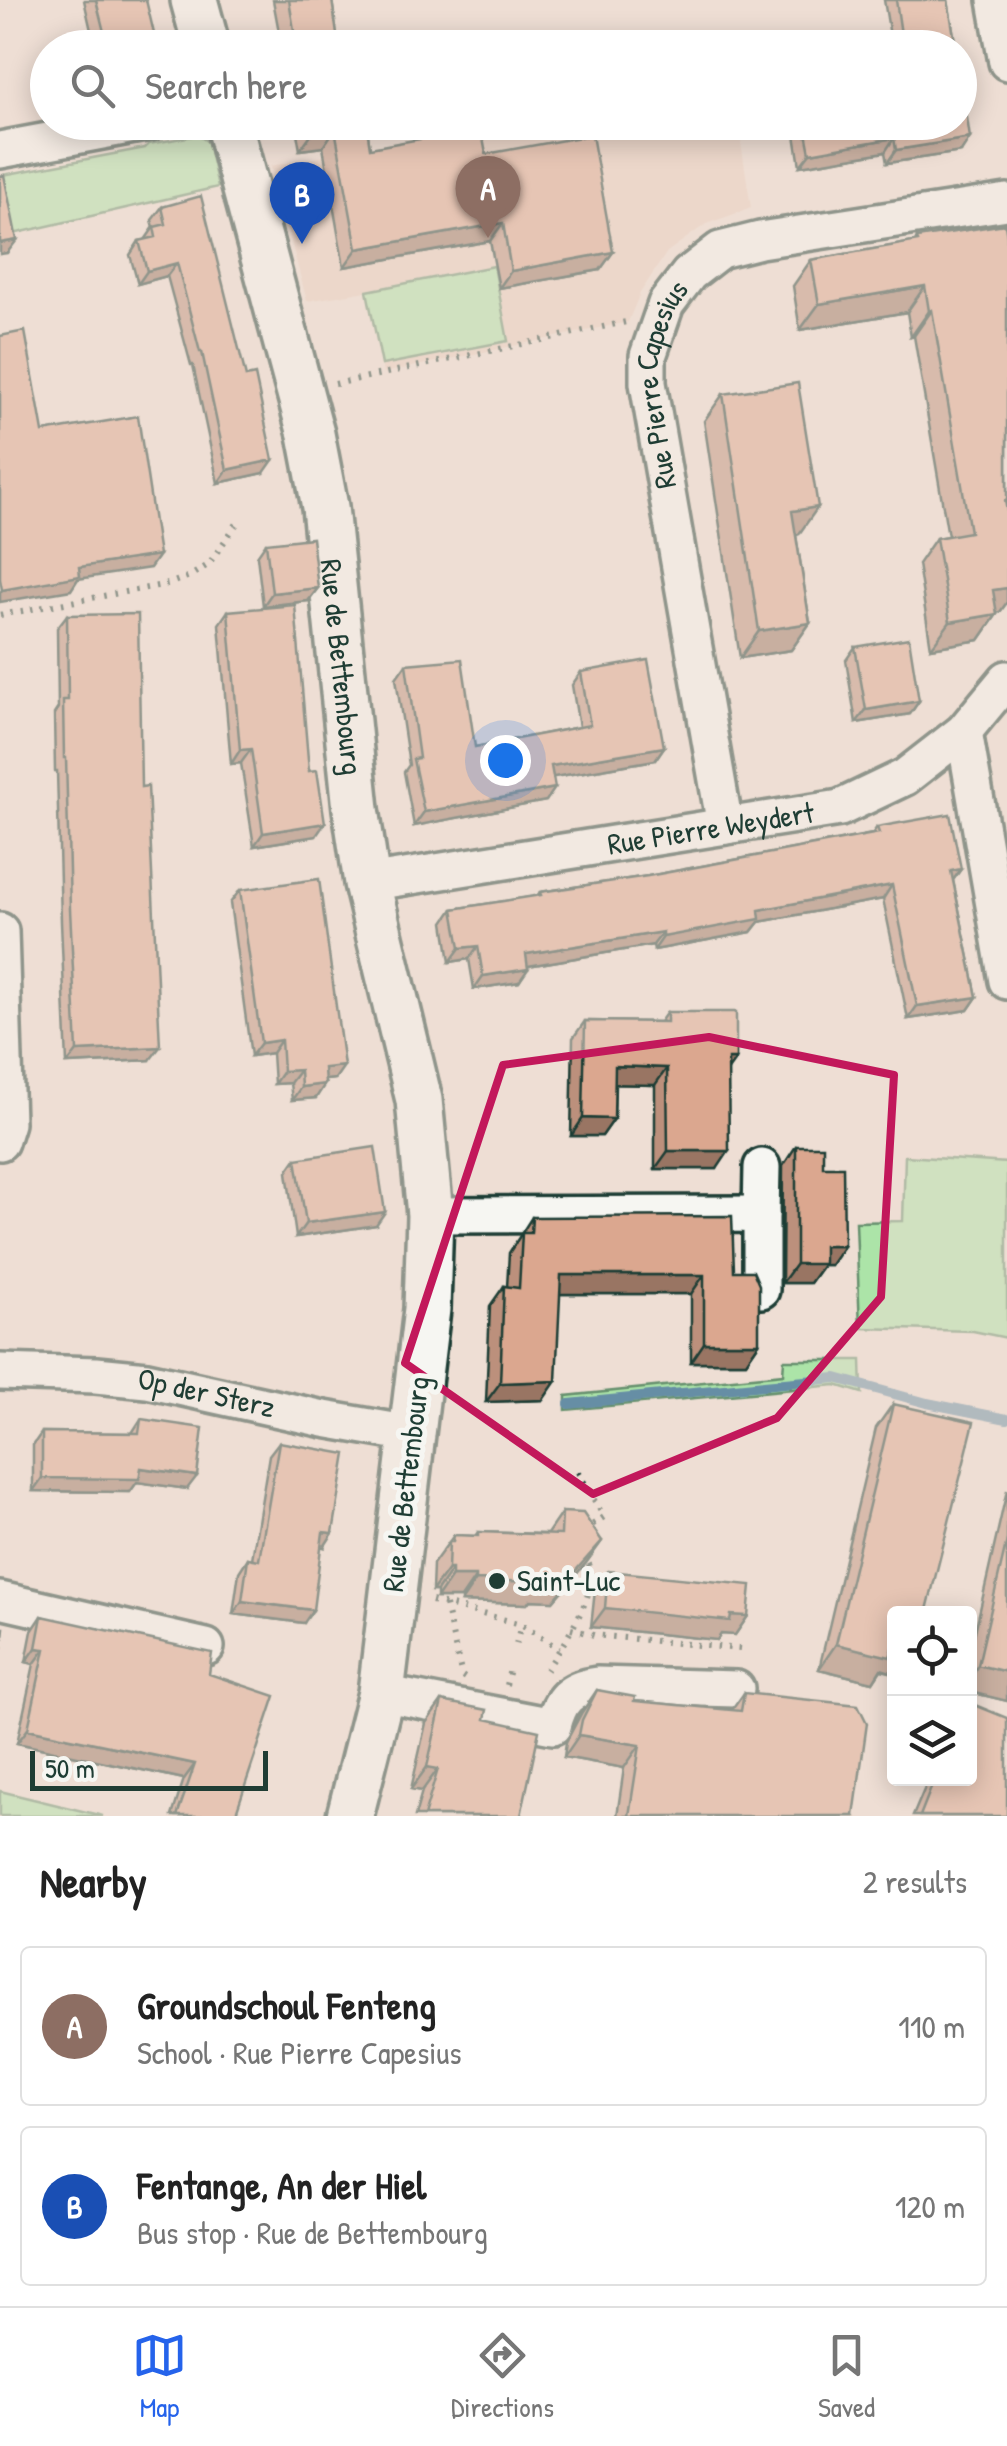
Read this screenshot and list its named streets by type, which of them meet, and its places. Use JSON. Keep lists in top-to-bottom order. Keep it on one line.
{"streets":{"main road":["Rue de Bettembourg"],"street":["Rue Pierre Capesius","Rue Pierre Weydert","Op der Sterz"]},"crossings":[["Rue Pierre Capesius","Rue Pierre Weydert"],["Rue de Bettembourg","Rue Pierre Weydert"],["Rue de Bettembourg","Op der Sterz"]],"places":["Saint-Luc"],"scale_bar":"50 m","page":{"search":"Search here","pins":["A","B"],"scale":"50 m","heading":["Nearby","2 results"],"list":[{"mark":"A","name":"Groundschoul Fenteng","note":"School · Rue Pierre Capesius","value":"110 m"},{"mark":"B","name":"Fentange, An der Hiel","note":"Bus stop · Rue de Bettembourg","value":"120 m"}],"nav":["Map","Directions","Saved"]}}
